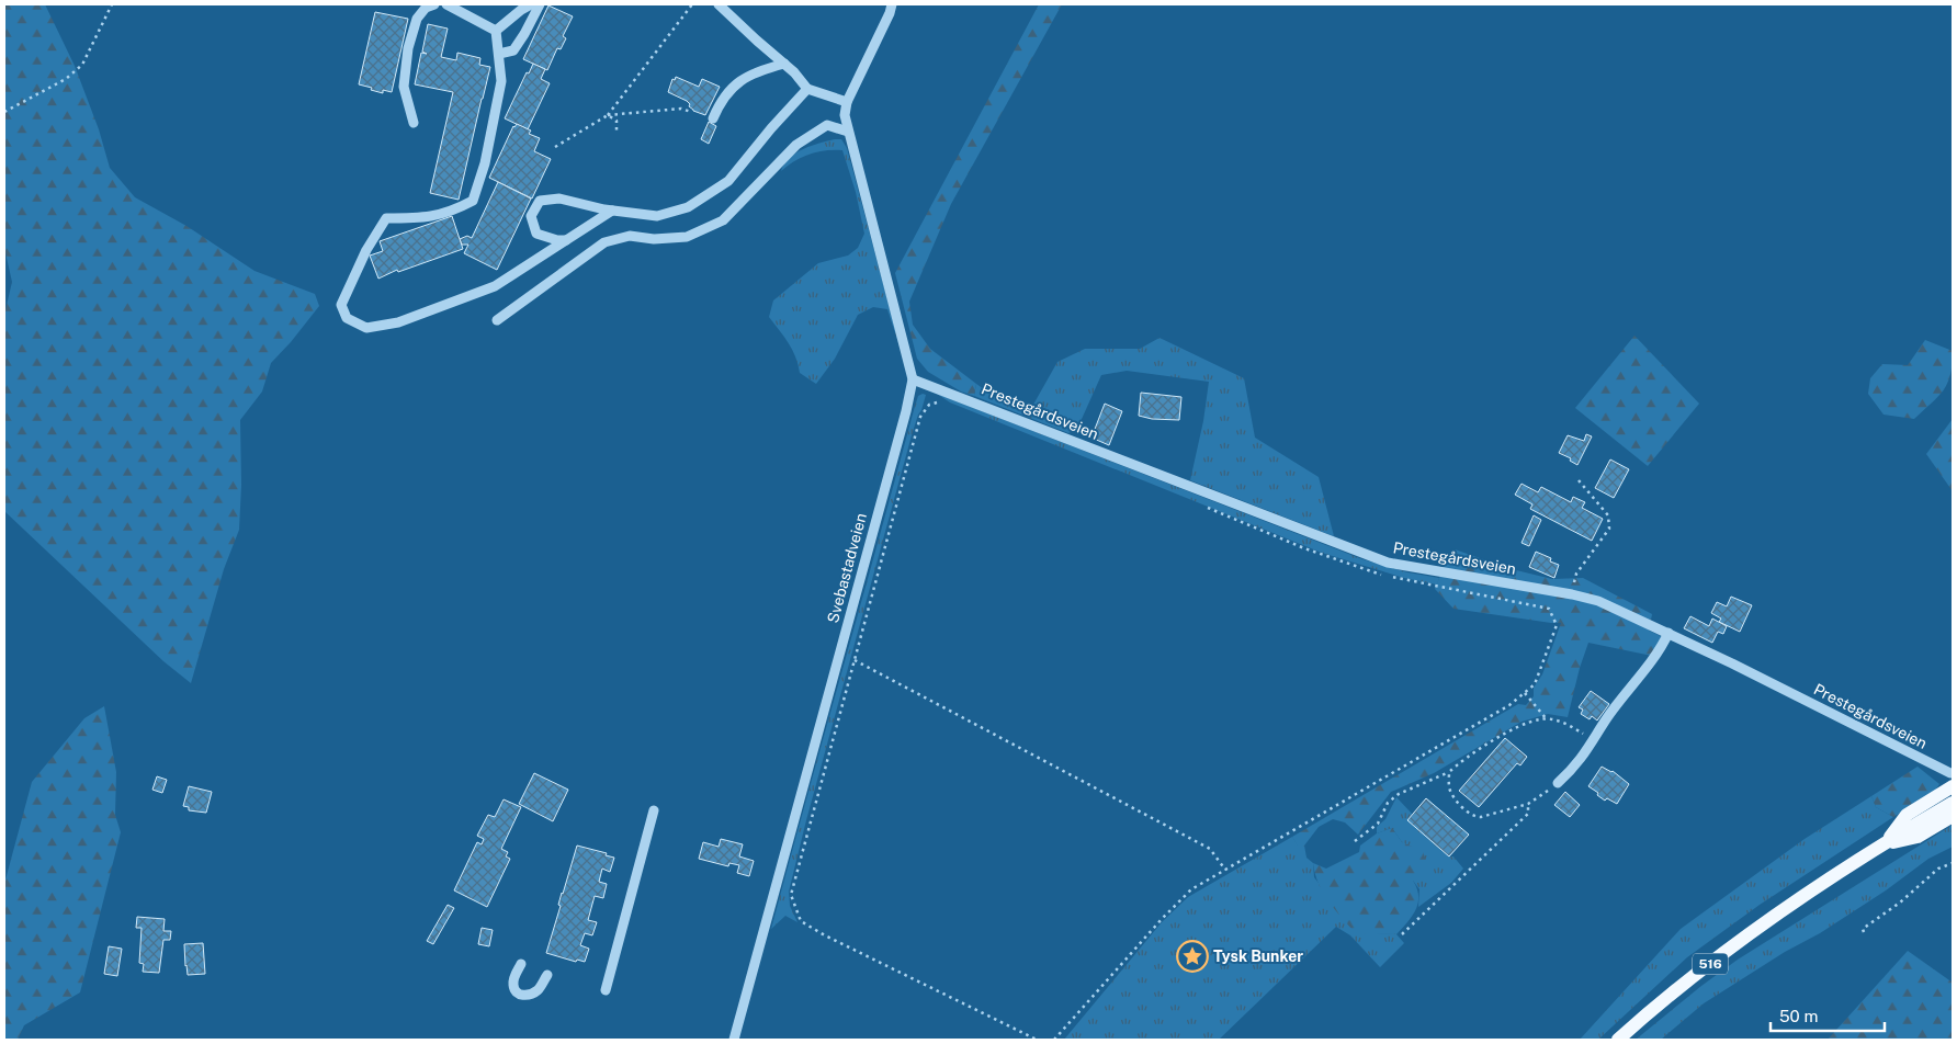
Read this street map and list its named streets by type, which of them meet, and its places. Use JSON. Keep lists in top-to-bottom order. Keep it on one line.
{"streets":{"main road":["516"],"street":["Prestegårdsveien","Svebastadveien"]},"crossings":[["Prestegårdsveien","Svebastadveien"],["Prestegårdsveien","516"]],"places":{"place":["Tysk Bunker"]},"scale_bar":"50 m"}
